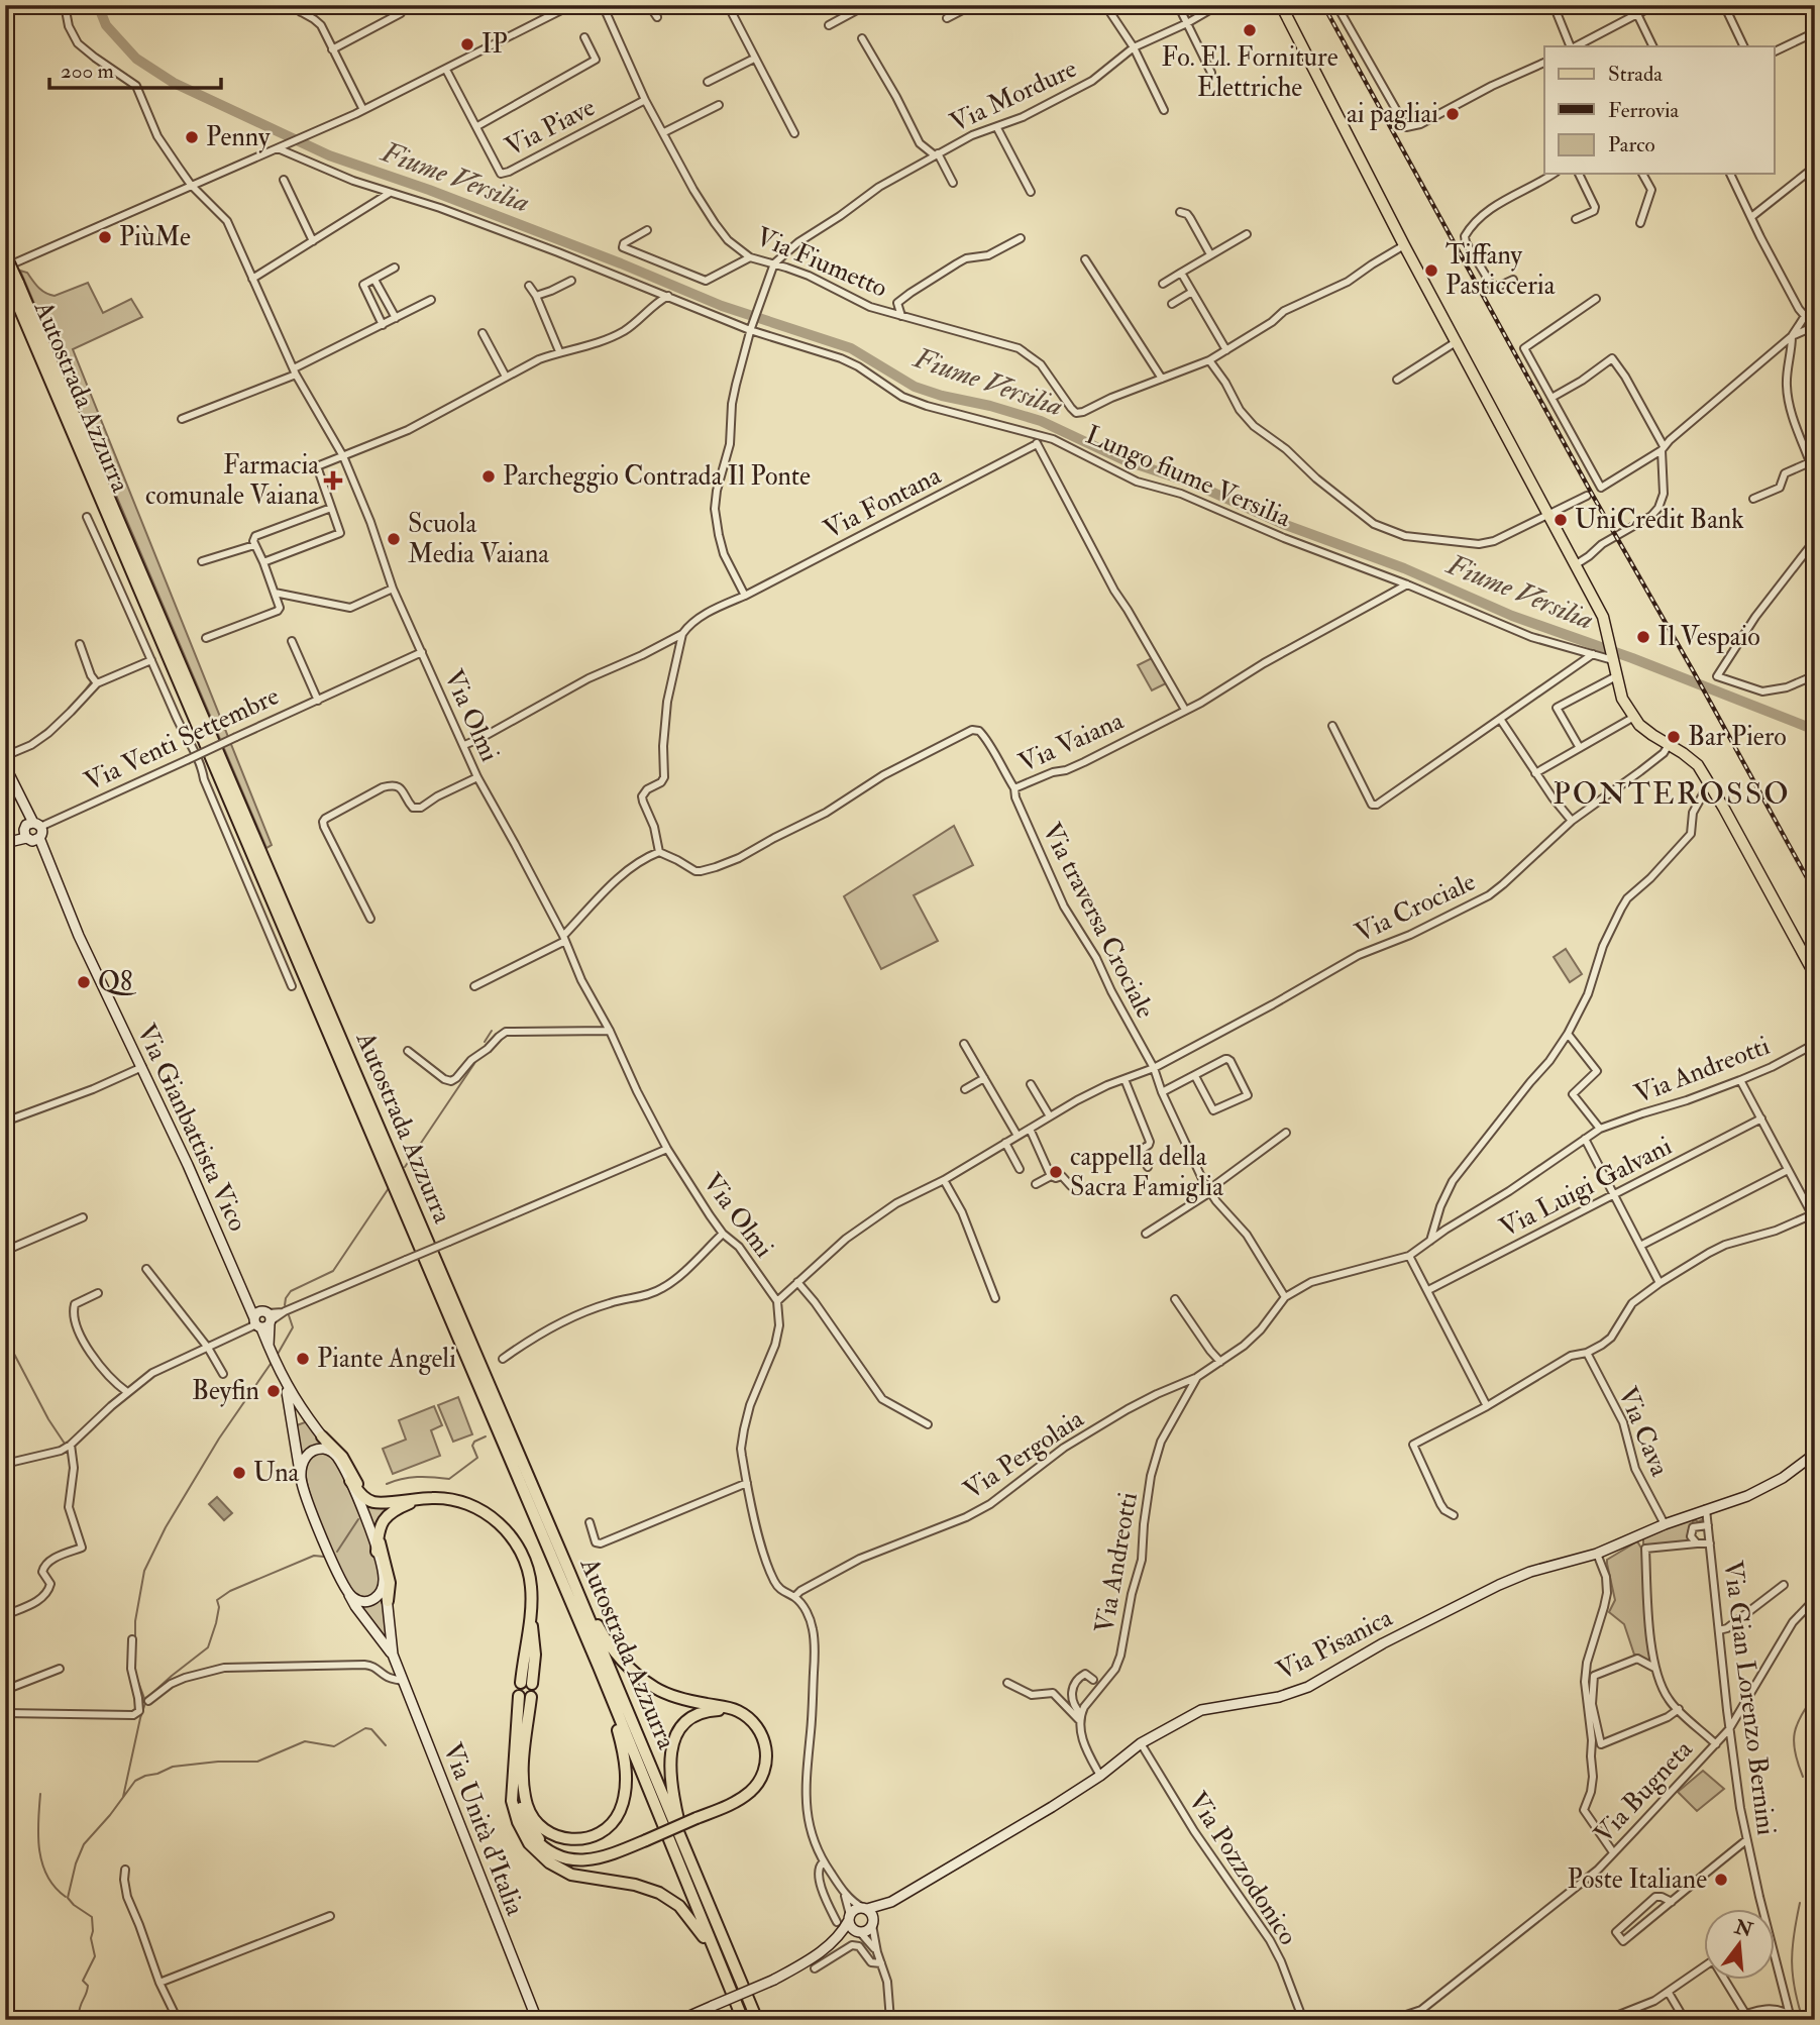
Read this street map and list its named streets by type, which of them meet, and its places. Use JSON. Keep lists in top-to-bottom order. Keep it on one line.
{"streets":{"highway":["Autostrada Azzurra"],"main road":["Via Venti Settembre","Via Gianbattista Vico","Via Pisanica","Via Unità d'Italia"],"street":["Via Mordure","Via Piave","Via Fiumetto","Lungo fiume Versilia","Via Fontana","Via Olmi","Via Vaiana","Via Crociale","Via traversa Crociale","Via Andreotti","Via Luigi Galvani","Via Cava","Via Pergolaia","Via Gian Lorenzo Bernini","Via Bugneta","Via Pozzodonico"]},"crossings":[["Via Mordure","Via Fiumetto"],["Via Mordure","Lungo fiume Versilia"],["Via Mordure","Via Fontana"],["Via Piave","Via Fiumetto"],["Lungo fiume Versilia","Via Vaiana"],["Via Olmi","Via Venti Settembre"],["Via Olmi","Via Crociale"],["Via Venti Settembre","Via Gianbattista Vico"],["Via Vaiana","Via traversa Crociale"],["Via Crociale","Via traversa Crociale"],["Via Andreotti","Via Pergolaia"],["Via Cava","Via Pisanica"],["Via Pisanica","Via Gian Lorenzo Bernini"],["Via Pisanica","Via Pozzodonico"],["Via Gian Lorenzo Bernini","Via Bugneta"]],"districts":["PONTEROSSO"],"water":["Fiume Versilia"],"places":{"other":["Fo. El. Forniture Elettriche","IP","ai pagliai","Penny","PiùMe","Tiffany Pasticceria","Parcheggio Contrada Il Ponte","UniCredit Bank","Scuola Media Vaiana","Il Vespaio","Bar Piero","Q8","cappella della Sacra Famiglia","Piante Angeli","Beyfin","Una","Poste Italiane"],"health":["Farmacia comunale Vaiana"]},"legend":["Strada","Ferrovia","Parco"],"scale_bar":"200 m","north":"top"}
